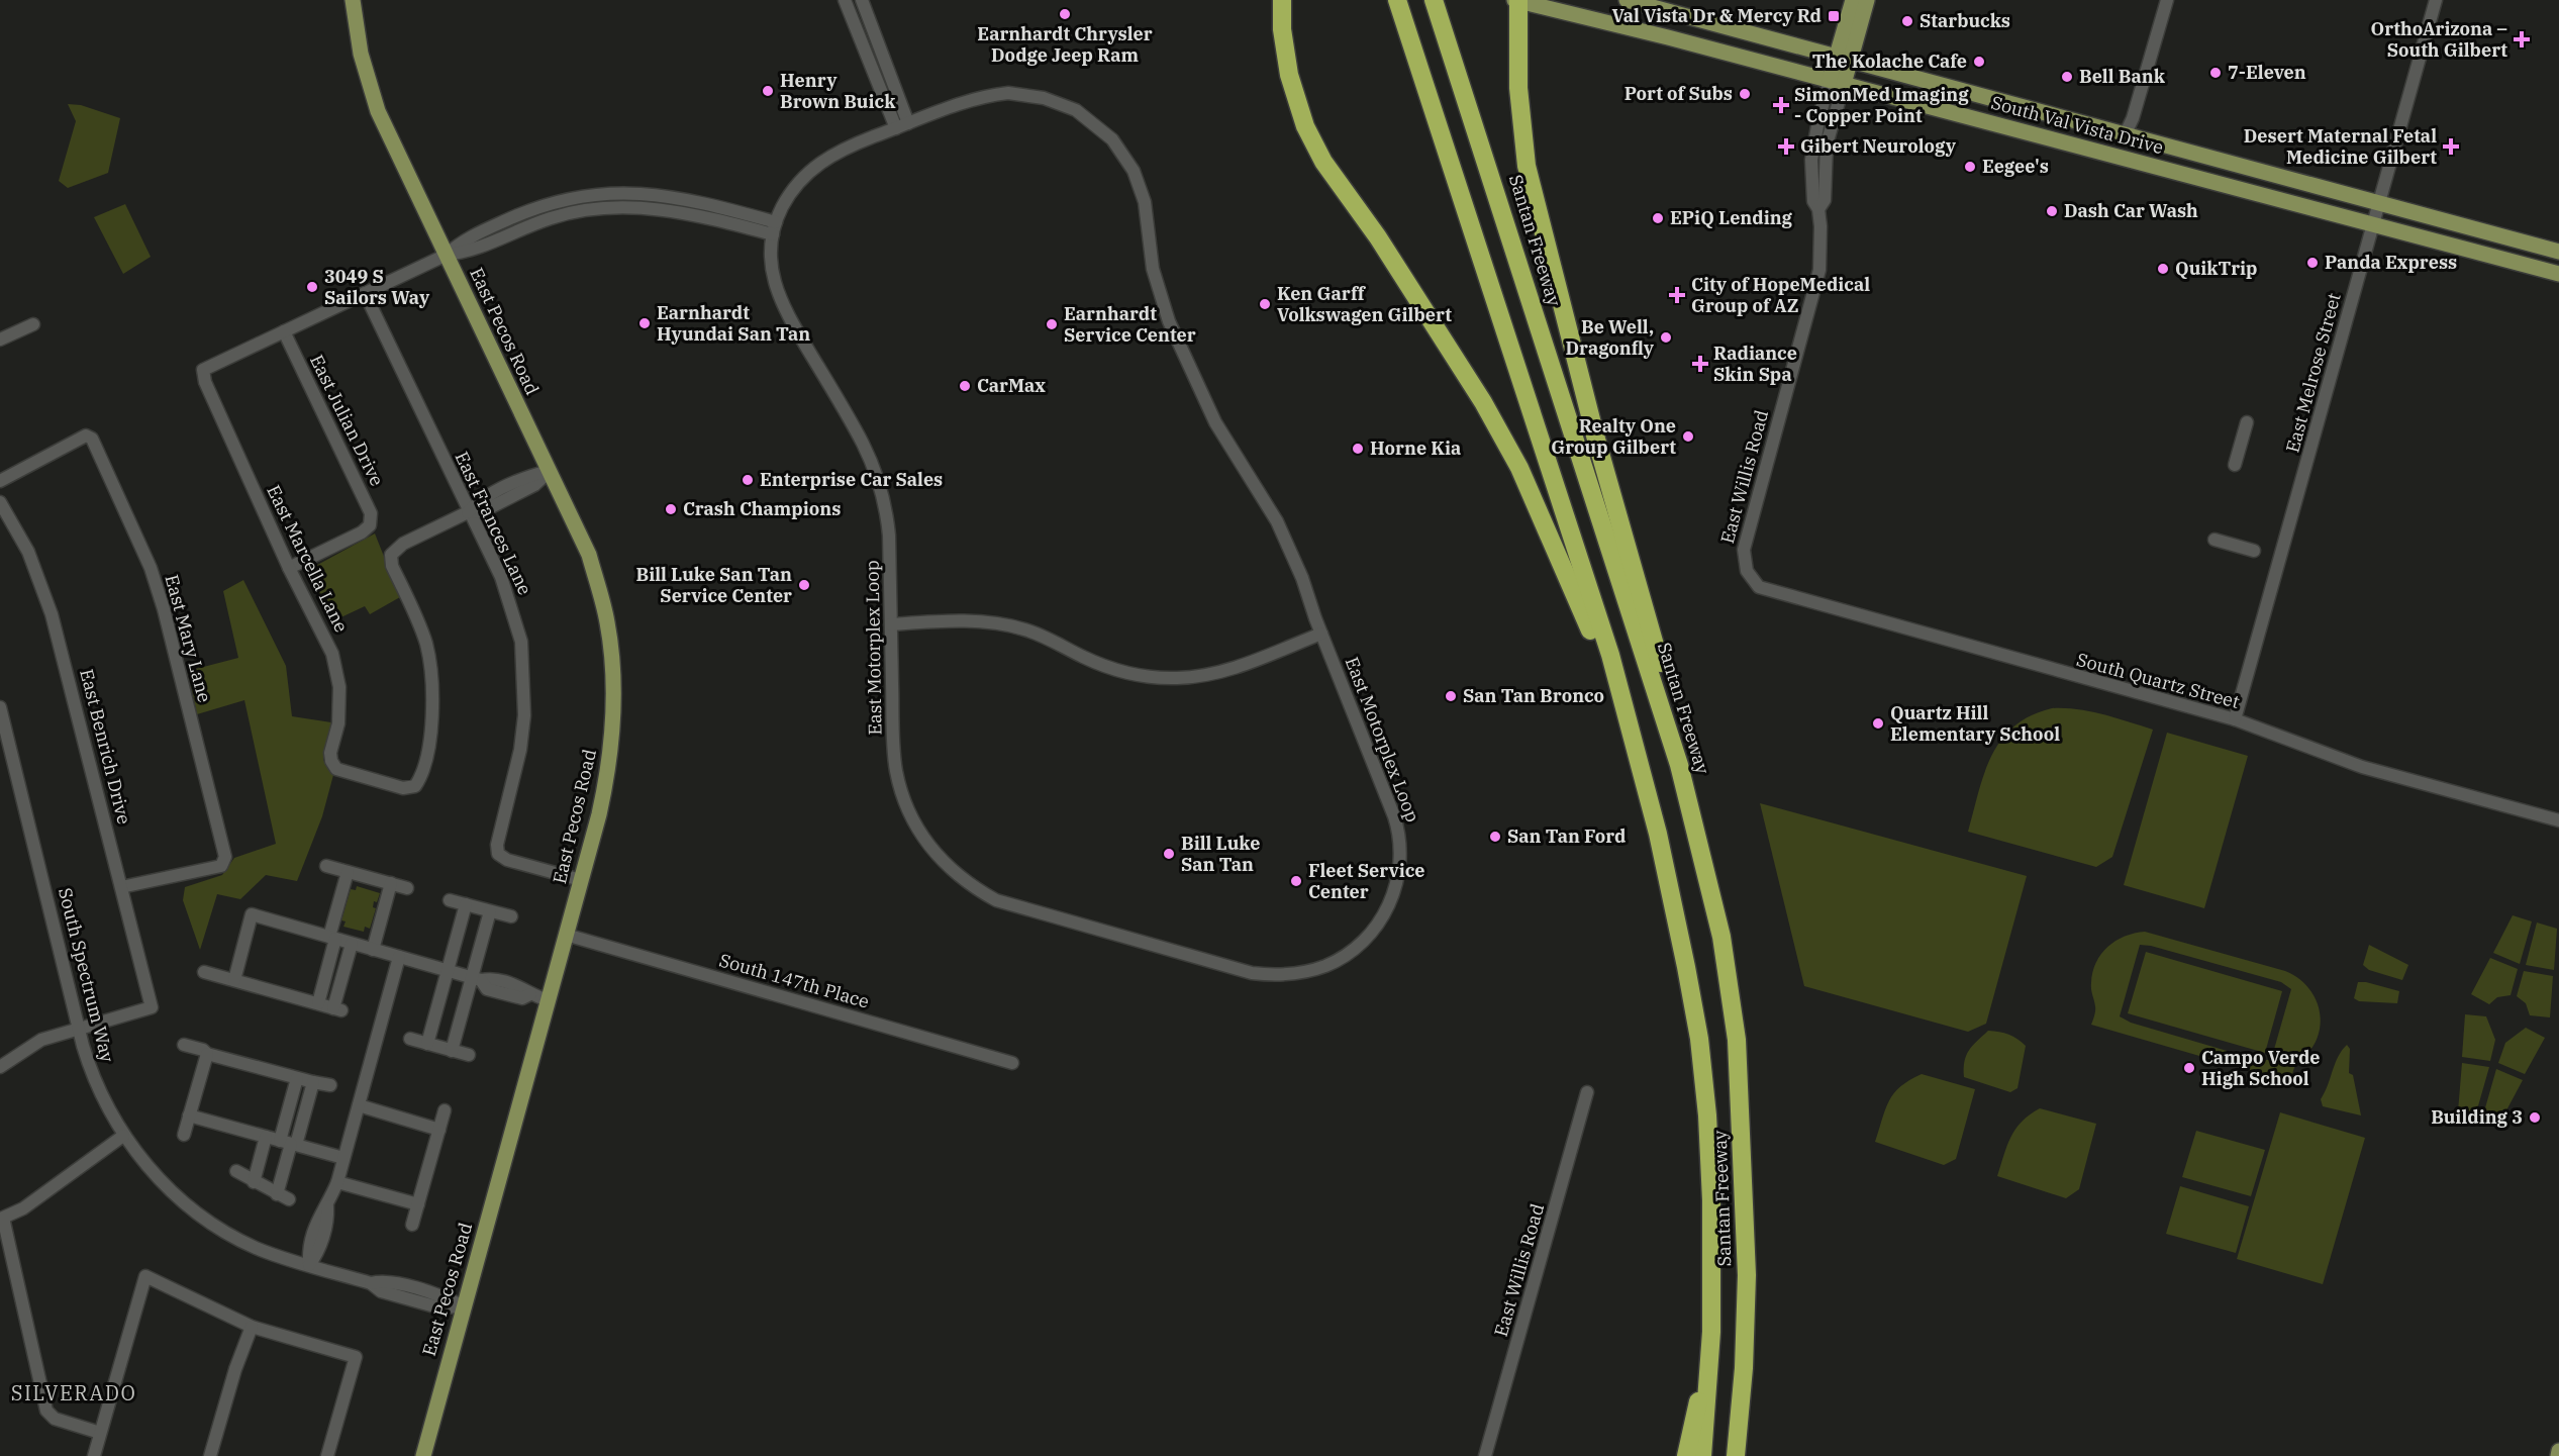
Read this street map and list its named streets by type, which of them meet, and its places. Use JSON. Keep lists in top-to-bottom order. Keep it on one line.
{"streets":{"highway":["Santan Freeway"],"main road":["South Val Vista Drive","East Pecos Road"],"street":["East Melrose Street","East Julian Drive","East Willis Road","East Frances Lane","East Marcella Lane","East Mary Lane","East Motorplex Loop","South Quartz Street","East Benrich Drive","South Spectrum Way","South 147th Place"]},"crossings":[["South Val Vista Drive","East Melrose Street"],["South Val Vista Drive","East Willis Road"],["East Pecos Road","East Frances Lane"],["East Pecos Road","South Spectrum Way"],["East Pecos Road","South 147th Place"],["East Melrose Street","South Quartz Street"],["East Julian Drive","East Marcella Lane"],["East Willis Road","South Quartz Street"],["East Frances Lane","East Marcella Lane"],["East Mary Lane","East Benrich Drive"],["East Benrich Drive","South Spectrum Way"]],"districts":["SILVERADO"],"places":{"other":["Earnhardt Chrysler Dodge Jeep Ram","Starbucks","The Kolache Cafe","7-Eleven","Bell Bank","Henry Brown Buick","Port of Subs","Eegee's","Dash Car Wash","EPiQ Lending","Panda Express","QuikTrip","3049 S Sailors Way","Ken Garff Volkswagen Gilbert","Earnhardt Hyundai San Tan","Earnhardt Service Center","Be Well, Dragonfly","CarMax","Realty One Group Gilbert","Horne Kia","Enterprise Car Sales","Crash Champions","Bill Luke San Tan Service Center","San Tan Bronco","Quartz Hill Elementary School","San Tan Ford","Bill Luke San Tan","Fleet Service Center","Campo Verde High School","Building 3"],"transit":["Val Vista Dr & Mercy Rd"],"health":["OrthoArizona – South Gilbert","SimonMed Imaging - Copper Point","Gibert Neurology","Desert Maternal Fetal Medicine Gilbert","City of HopeMedical Group of AZ","Radiance Skin Spa"]}}
